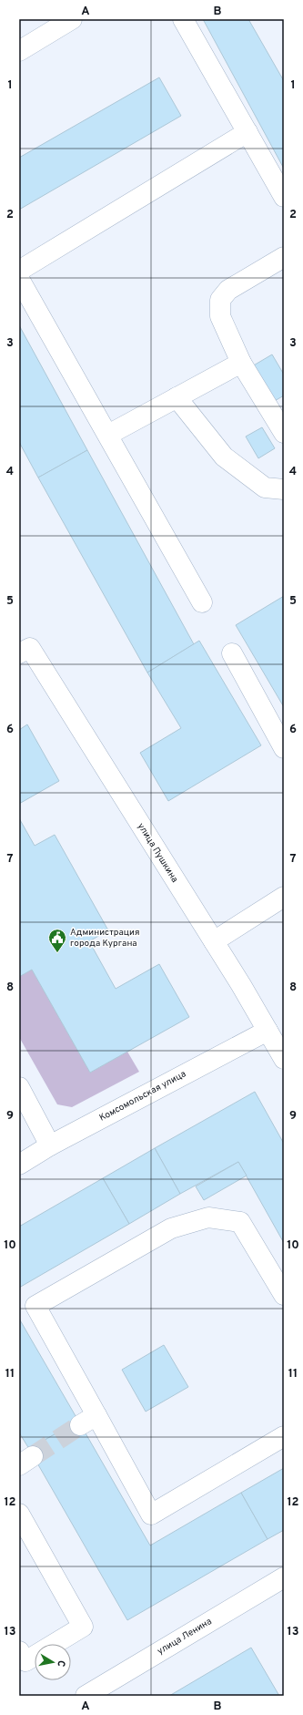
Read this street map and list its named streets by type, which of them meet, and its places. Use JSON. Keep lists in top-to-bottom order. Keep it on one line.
{"streets":{"street":["улица Пушкина","Комсомольская улица","улица Ленина"]},"crossings":[["улица Пушкина","Комсомольская улица"]],"places":{"public building":["Администрация города Кургана"]},"north":"right","grid":{"columns":["A","B"],"rows":["1","2","3","4","5","6","7","8","9","10","11","12","13"]}}
